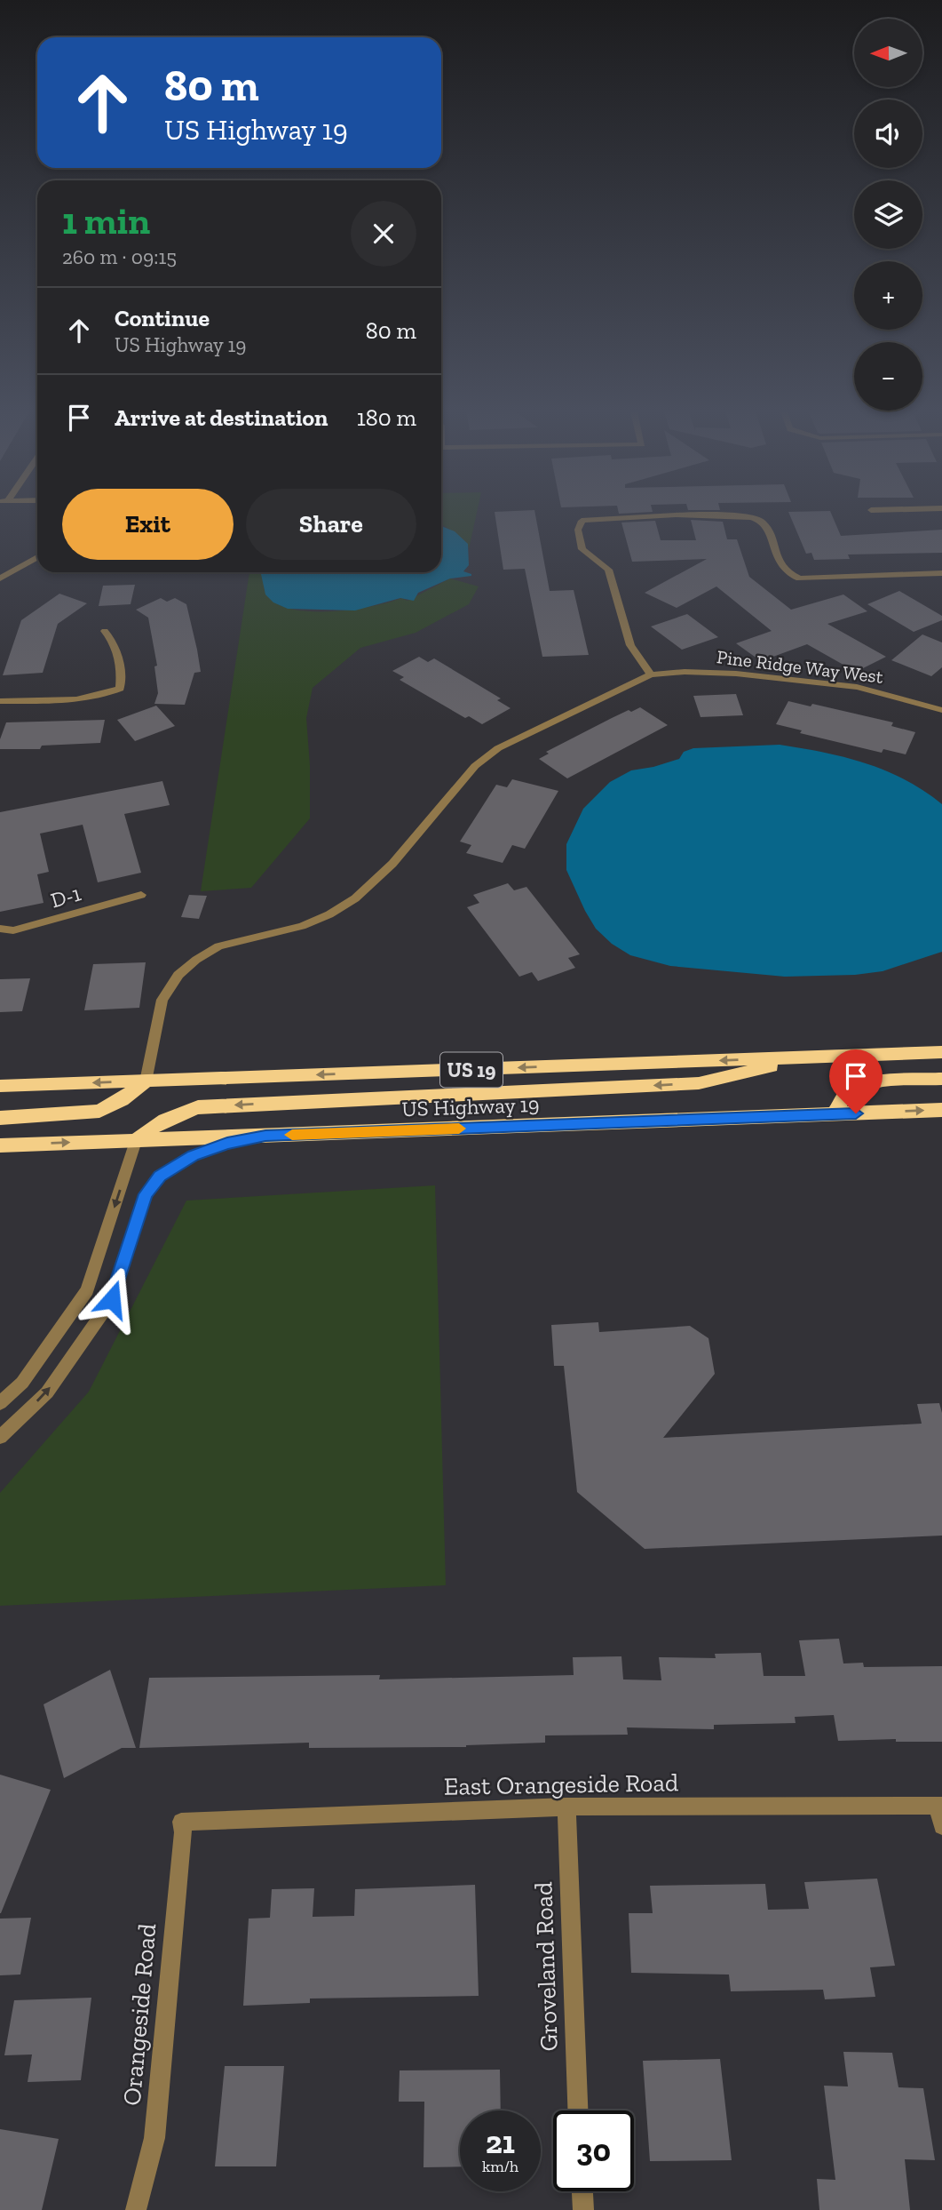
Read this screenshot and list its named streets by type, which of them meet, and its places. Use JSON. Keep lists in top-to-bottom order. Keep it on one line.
{"streets":{"highway":["US 19","US Highway 19"],"street":["Pine Ridge Way West","D-1","East Orangeside Road","Groveland Road","Orangeside Road"]},"crossings":[["Pine Ridge Way West","US Highway 19"],["East Orangeside Road","Groveland Road"],["East Orangeside Road","Orangeside Road"]],"north":"left","page":{"map_buttons":["+","−"],"turn":["80 m","US Highway 19"],"heading":["1 min","260 m · 09:15"],"list":[{"name":"Continue","note":"US Highway 19","value":"80 m"},{"name":"Arrive at destination","value":"180 m"}],"buttons":["Exit","Share"],"speed":"21 km/h","limit":"30"}}
